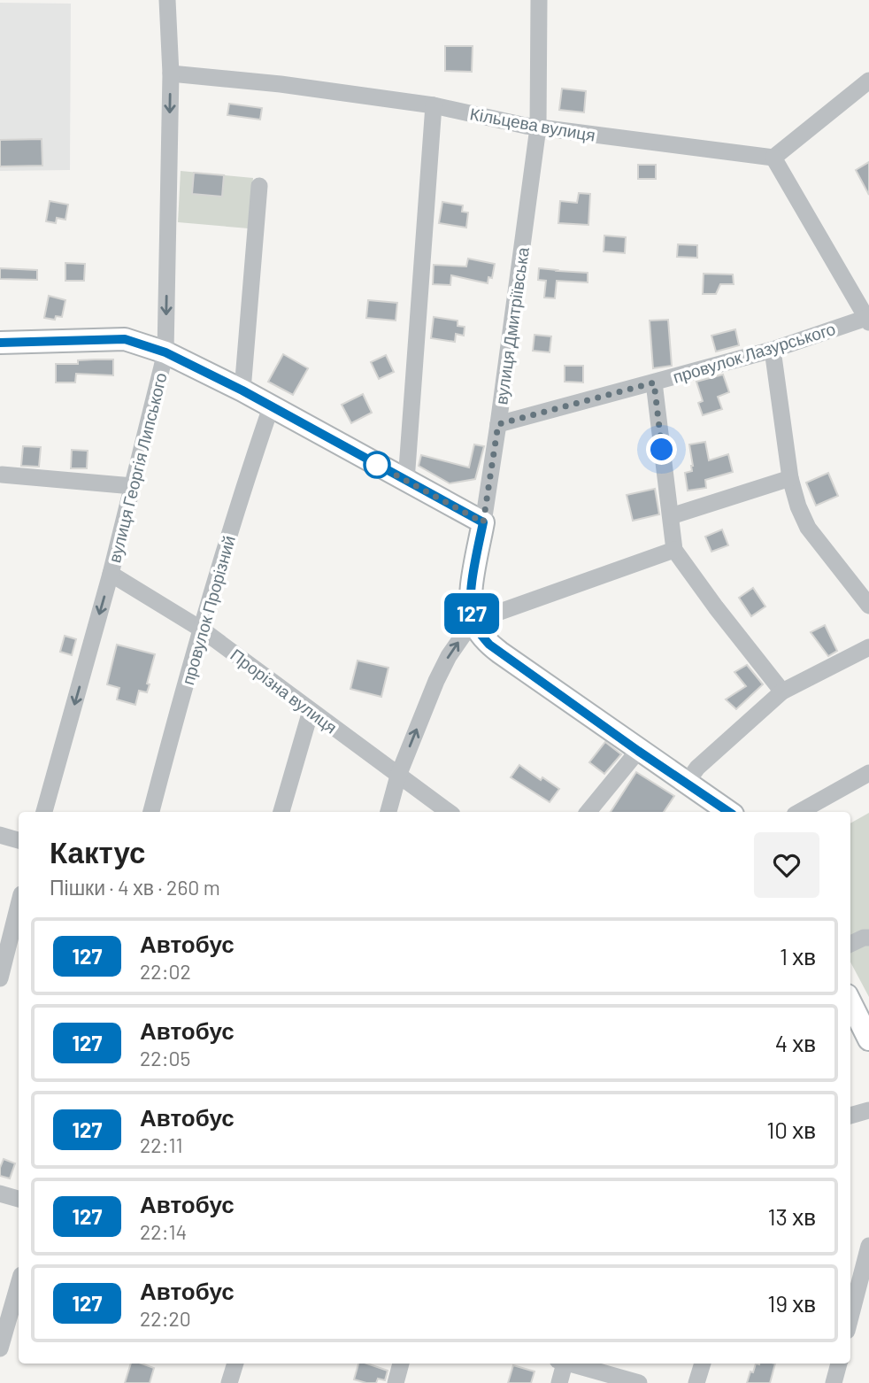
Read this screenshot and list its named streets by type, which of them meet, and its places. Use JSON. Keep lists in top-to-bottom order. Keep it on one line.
{"streets":{"main road":["вулиця Дмитріївська"],"street":["Кільцева вулиця","провулок Лазурського","вулиця Георгія Липського","провулок Прорізний","Прорізна вулиця"]},"crossings":[["Кільцева вулиця","вулиця Дмитріївська"],["Кільцева вулиця","вулиця Георгія Липського"],["вулиця Дмитріївська","провулок Лазурського"],["вулиця Георгія Липського","Прорізна вулиця"],["провулок Прорізний","Прорізна вулиця"]],"lines":["bus line 127"],"page":{"on_map":"127","heading":["Кактус","Пішки · 4 хв · 260 m"],"list":[{"mark":"127","name":"Автобус","note":"22:02","value":"1 хв"},{"mark":"127","name":"Автобус","note":"22:05","value":"4 хв"},{"mark":"127","name":"Автобус","note":"22:11","value":"10 хв"},{"mark":"127","name":"Автобус","note":"22:14","value":"13 хв"},{"mark":"127","name":"Автобус","note":"22:20","value":"19 хв"}]}}
